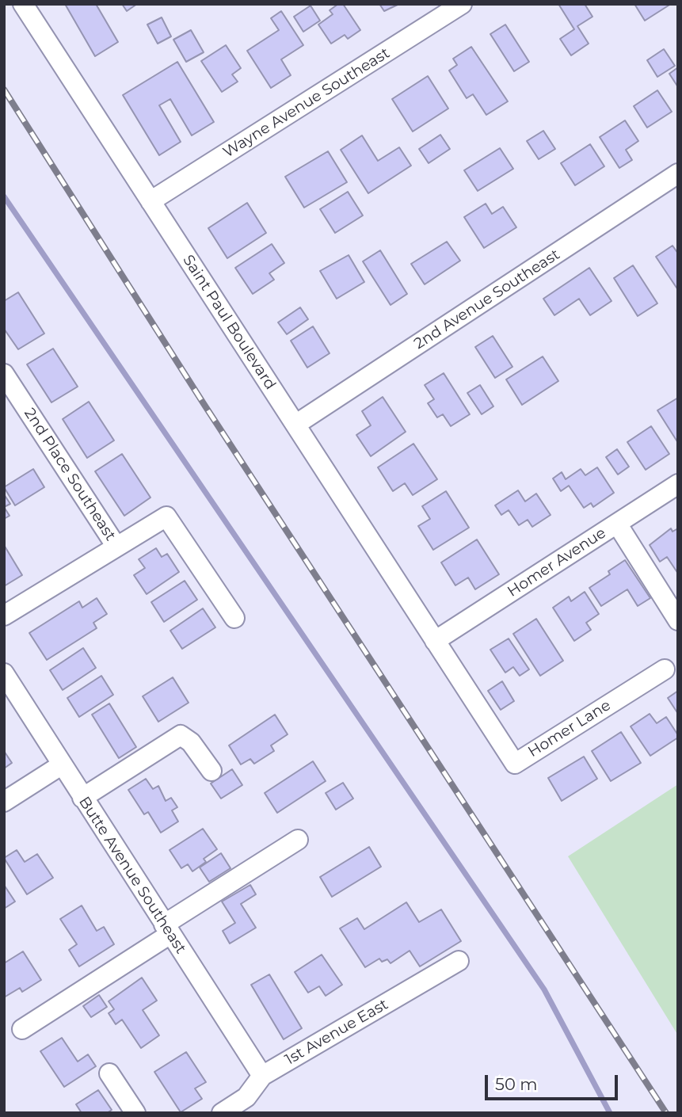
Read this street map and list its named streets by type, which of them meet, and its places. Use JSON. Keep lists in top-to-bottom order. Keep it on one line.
{"streets":{"street":["Wayne Avenue Southeast","2nd Avenue Southeast","Saint Paul Boulevard","2nd Place Southeast","Homer Avenue","Homer Lane","Butte Avenue Southeast","1st Avenue East"]},"crossings":[["Wayne Avenue Southeast","Saint Paul Boulevard"],["2nd Avenue Southeast","Saint Paul Boulevard"],["Saint Paul Boulevard","Homer Avenue"],["Saint Paul Boulevard","Homer Lane"],["Homer Avenue","Homer Lane"],["Butte Avenue Southeast","1st Avenue East"]],"scale_bar":"50 m"}
